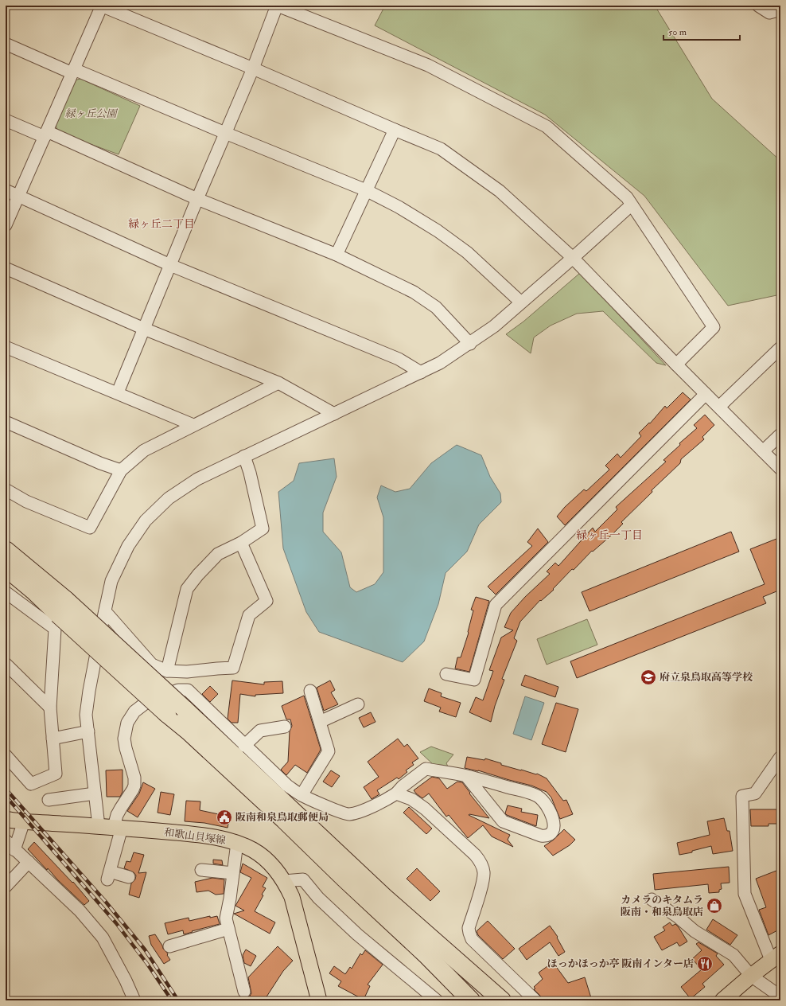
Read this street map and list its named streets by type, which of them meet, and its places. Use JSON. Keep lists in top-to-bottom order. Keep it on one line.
{"streets":{"main road":["和歌山貝塚線"]},"districts":["緑ヶ丘二丁目","緑ヶ丘一丁目"],"parks":["緑ヶ丘公園"],"places":{"school or university":["府立泉鳥取高等学校"],"public building":["阪南和泉鳥取郵便局"],"shop":["カメラのキタムラ 阪南・和泉鳥取店"],"restaurant":["ほっかほっか亭 阪南インター店"]},"scale_bar":"50 m"}
